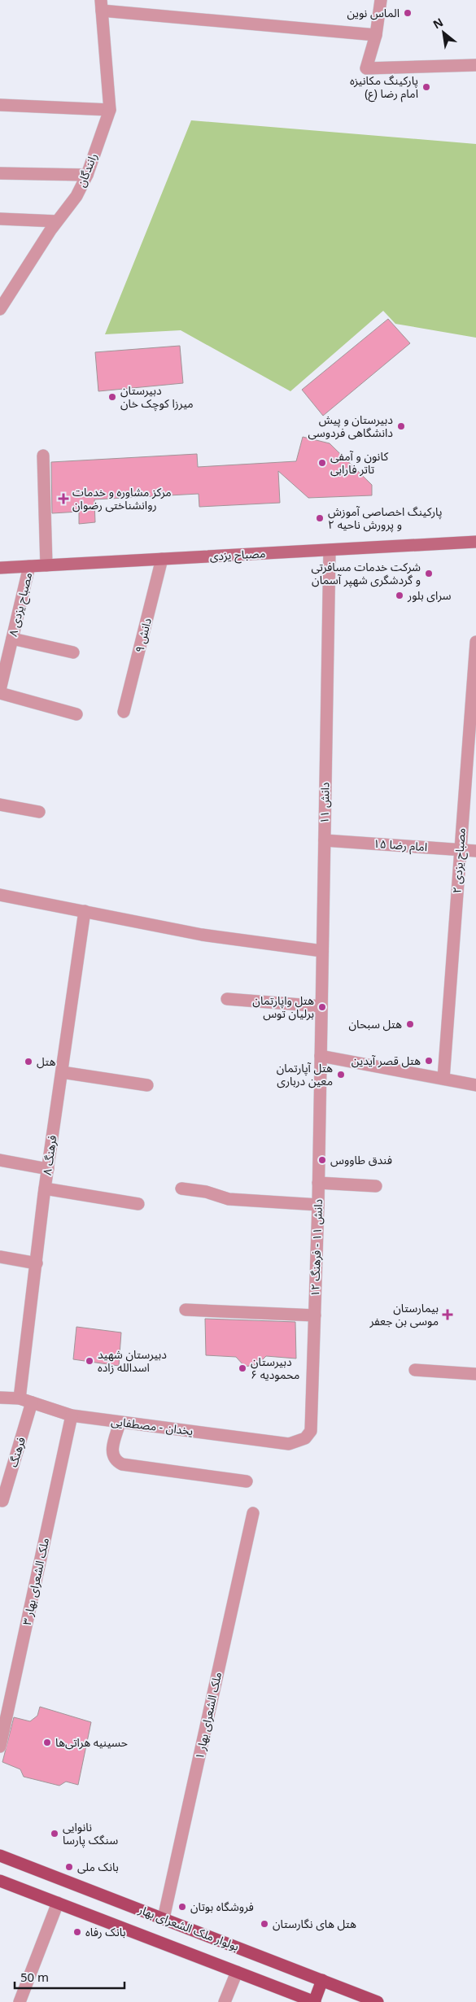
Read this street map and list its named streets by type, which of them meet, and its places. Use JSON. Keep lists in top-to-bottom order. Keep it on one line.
{"streets":{"main road":["مصباح یزدی","بولوار ملک الشعرای بهار"],"street":["رانندگان","مصباح یزدی ۸","دانش ۹","دانش ۱۱","امام رضا ۱۵","مصباح یزدی ۲","فرهنگ ۸","دانش ۱۱ - فرهنگ ۱۲","یخدان - مصطفایی","فرهنگ","ملک الشعرای بهار ۳","ملک الشعرای بهار ۱"]},"crossings":[["مصباح یزدی","مصباح یزدی ۸"],["مصباح یزدی","دانش ۹"],["مصباح یزدی","دانش ۱۱"],["دانش ۱۱","امام رضا ۱۵"],["دانش ۱۱","دانش ۱۱ - فرهنگ ۱۲"],["امام رضا ۱۵","مصباح یزدی ۲"],["فرهنگ ۸","یخدان - مصطفایی"],["دانش ۱۱ - فرهنگ ۱۲","یخدان - مصطفایی"],["یخدان - مصطفایی","فرهنگ"],["یخدان - مصطفایی","ملک الشعرای بهار ۳"],["ملک الشعرای بهار ۱","بولوار ملک الشعرای بهار"]],"places":{"other":["الماس نوين","پارکینگ مکانیزه امام رضا (ع)","دبیرستان میرزا کوچک خان","دبیرستان و پیش دانشگاهی فردوسی","کانون و آمفی تاتر فارابی","پارکینگ اخصاصی آموزش و پرورش ناحیه ۲","شرکت خدمات مسافرتی و گردشگری شهپر آسمان","سرای بلور","هتل واپارتمان برلیان توس","هتل سبحان","هتل قصر آیدین","هتل","هتل آپارتمان معین درباری","فندق طاووس","دبیرستان شهید اسدالله زاده","دبیرستان محمودیه ۶","حسینیه هراتی‌ها","نانوایی سنگک پارسا","بانک ملی","فروشگاه بوتان","هتل های نگارستان","بانک رفاه"],"health":["مرکز مشاوره و خدمات روانشناختی رضوان","بیمارستان موسی بن جعفر"]},"scale_bar":"50 m","north":"top left"}
